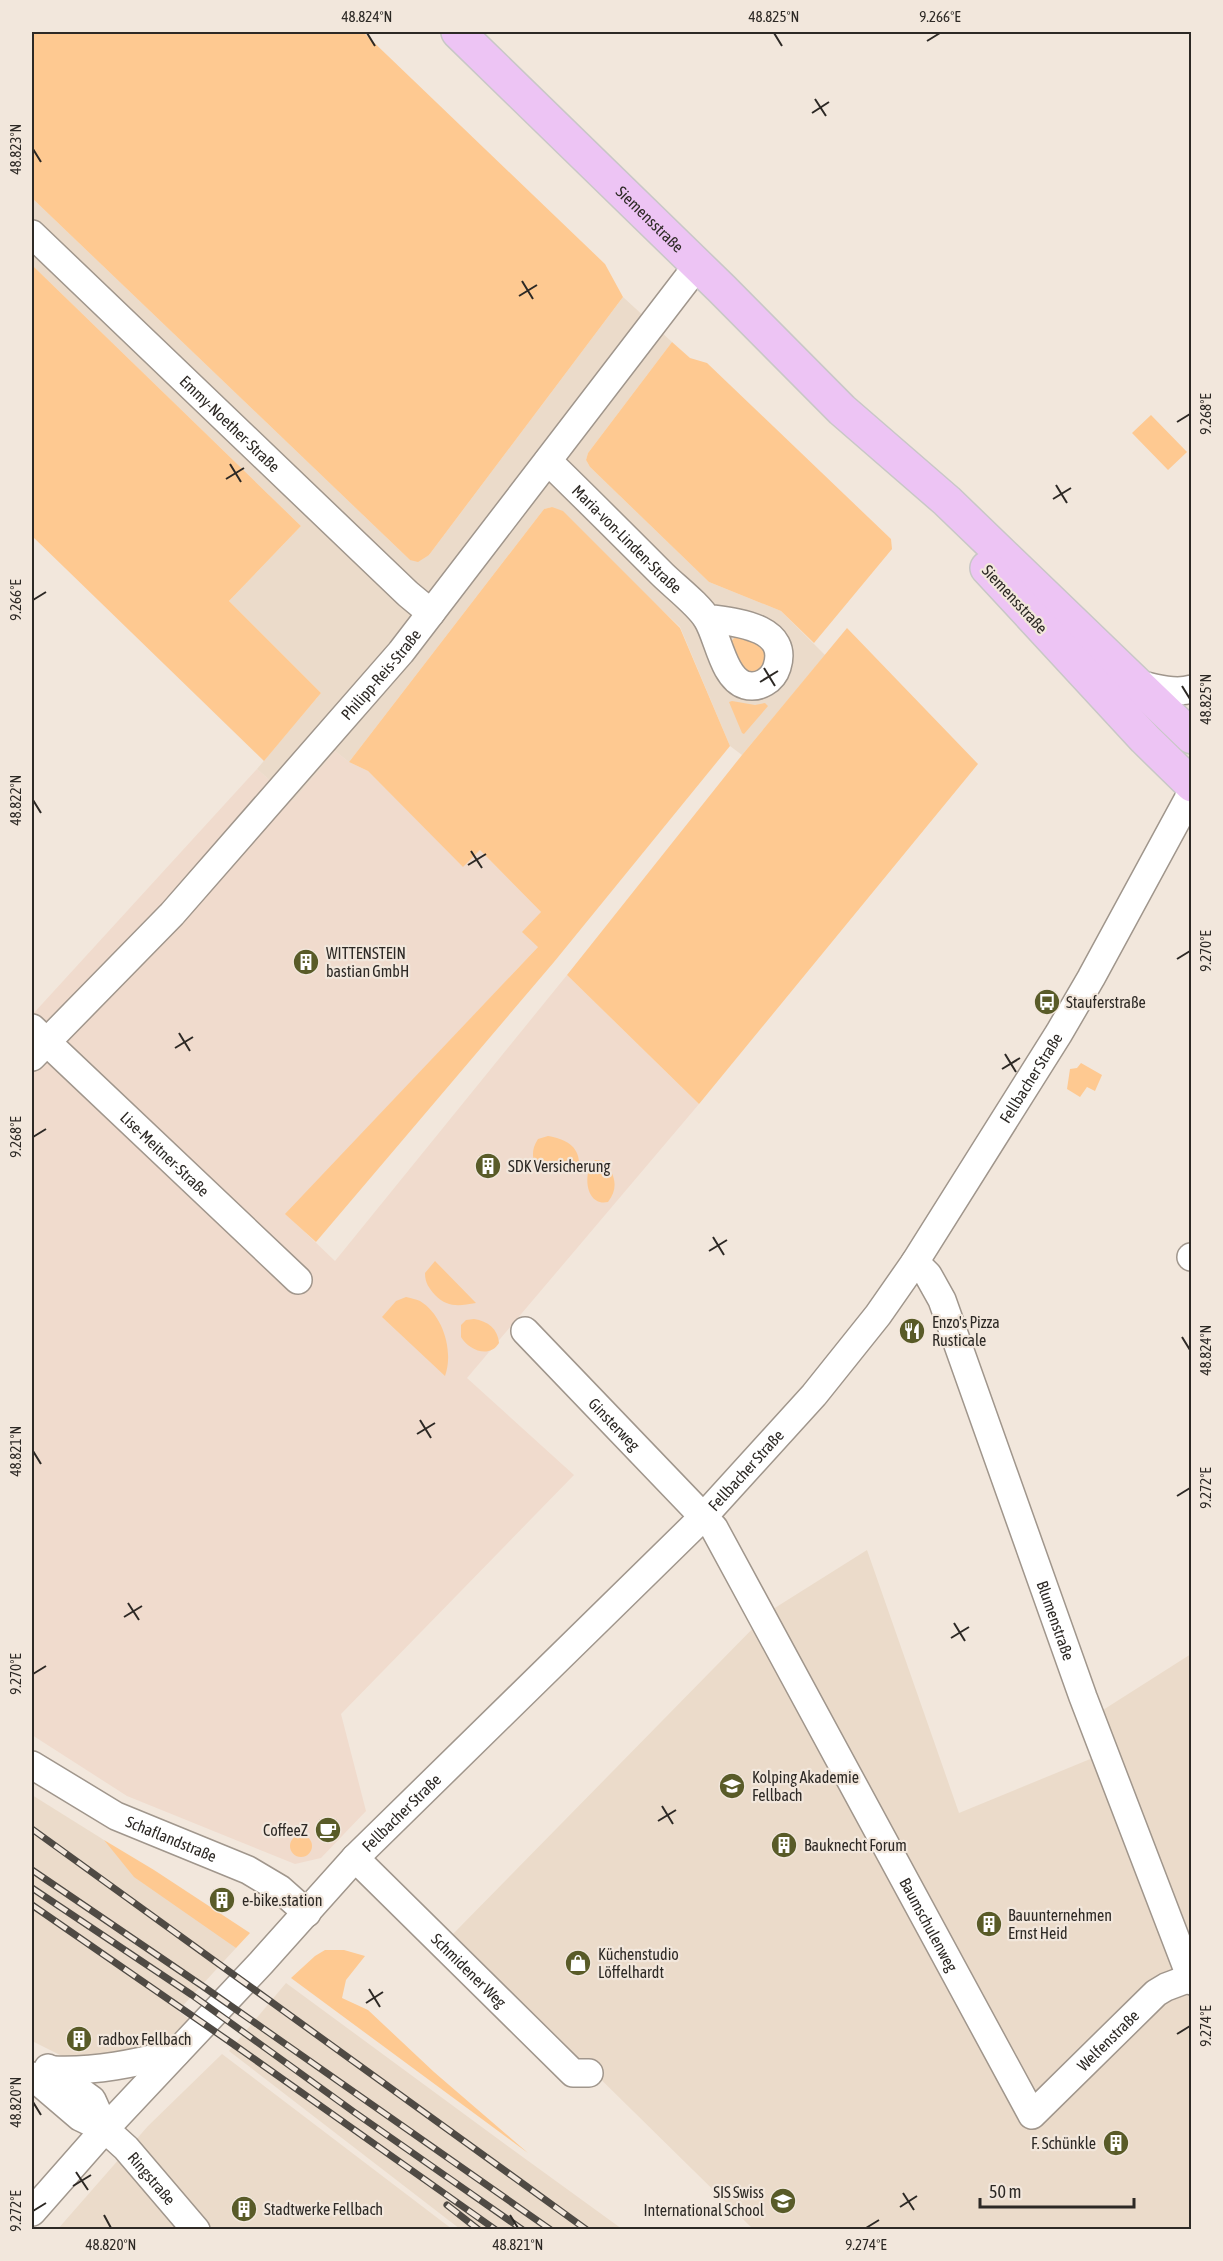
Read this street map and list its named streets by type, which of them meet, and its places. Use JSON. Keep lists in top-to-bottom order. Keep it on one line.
{"streets":{"main road":["Siemensstraße"],"street":["Emmy-Noether-Straße","Maria-von-Linden-Straße","Philipp-Reis-Straße","Fellbacher Straße","Lise-Meitner-Straße","Ginsterweg","Blumenstraße","Schaflandstraße","Baumschulenweg","Schmidener Weg","Welfenstraße","Ringstraße"]},"crossings":[["Siemensstraße","Philipp-Reis-Straße"],["Emmy-Noether-Straße","Philipp-Reis-Straße"],["Maria-von-Linden-Straße","Philipp-Reis-Straße"],["Philipp-Reis-Straße","Lise-Meitner-Straße"],["Fellbacher Straße","Ginsterweg"],["Fellbacher Straße","Blumenstraße"],["Fellbacher Straße","Schaflandstraße"],["Fellbacher Straße","Baumschulenweg"],["Fellbacher Straße","Schmidener Weg"],["Fellbacher Straße","Ringstraße"],["Ginsterweg","Baumschulenweg"],["Blumenstraße","Welfenstraße"],["Baumschulenweg","Welfenstraße"]],"places":{"building":["WITTENSTEIN bastian GmbH","SDK Versicherung","Bauknecht Forum","e-bike.station","Bauunternehmen Ernst Heid","radbox Fellbach","F. Schünkle","Stadtwerke Fellbach"],"bus stop":["Stauferstraße"],"restaurant":["Enzo's Pizza Rusticale"],"school or university":["Kolping Akademie Fellbach","SIS Swiss International School"],"cafe":["CoffeeZ"],"shop":["Küchenstudio Löffelhardt"]},"scale_bar":"50 m","coordinates":["48.824°N","48.825°N","9.266°E","48.823°N","9.268°E","48.822°N","9.270°E","48.821°N","9.272°E","9.274°E","48.820°N"]}
